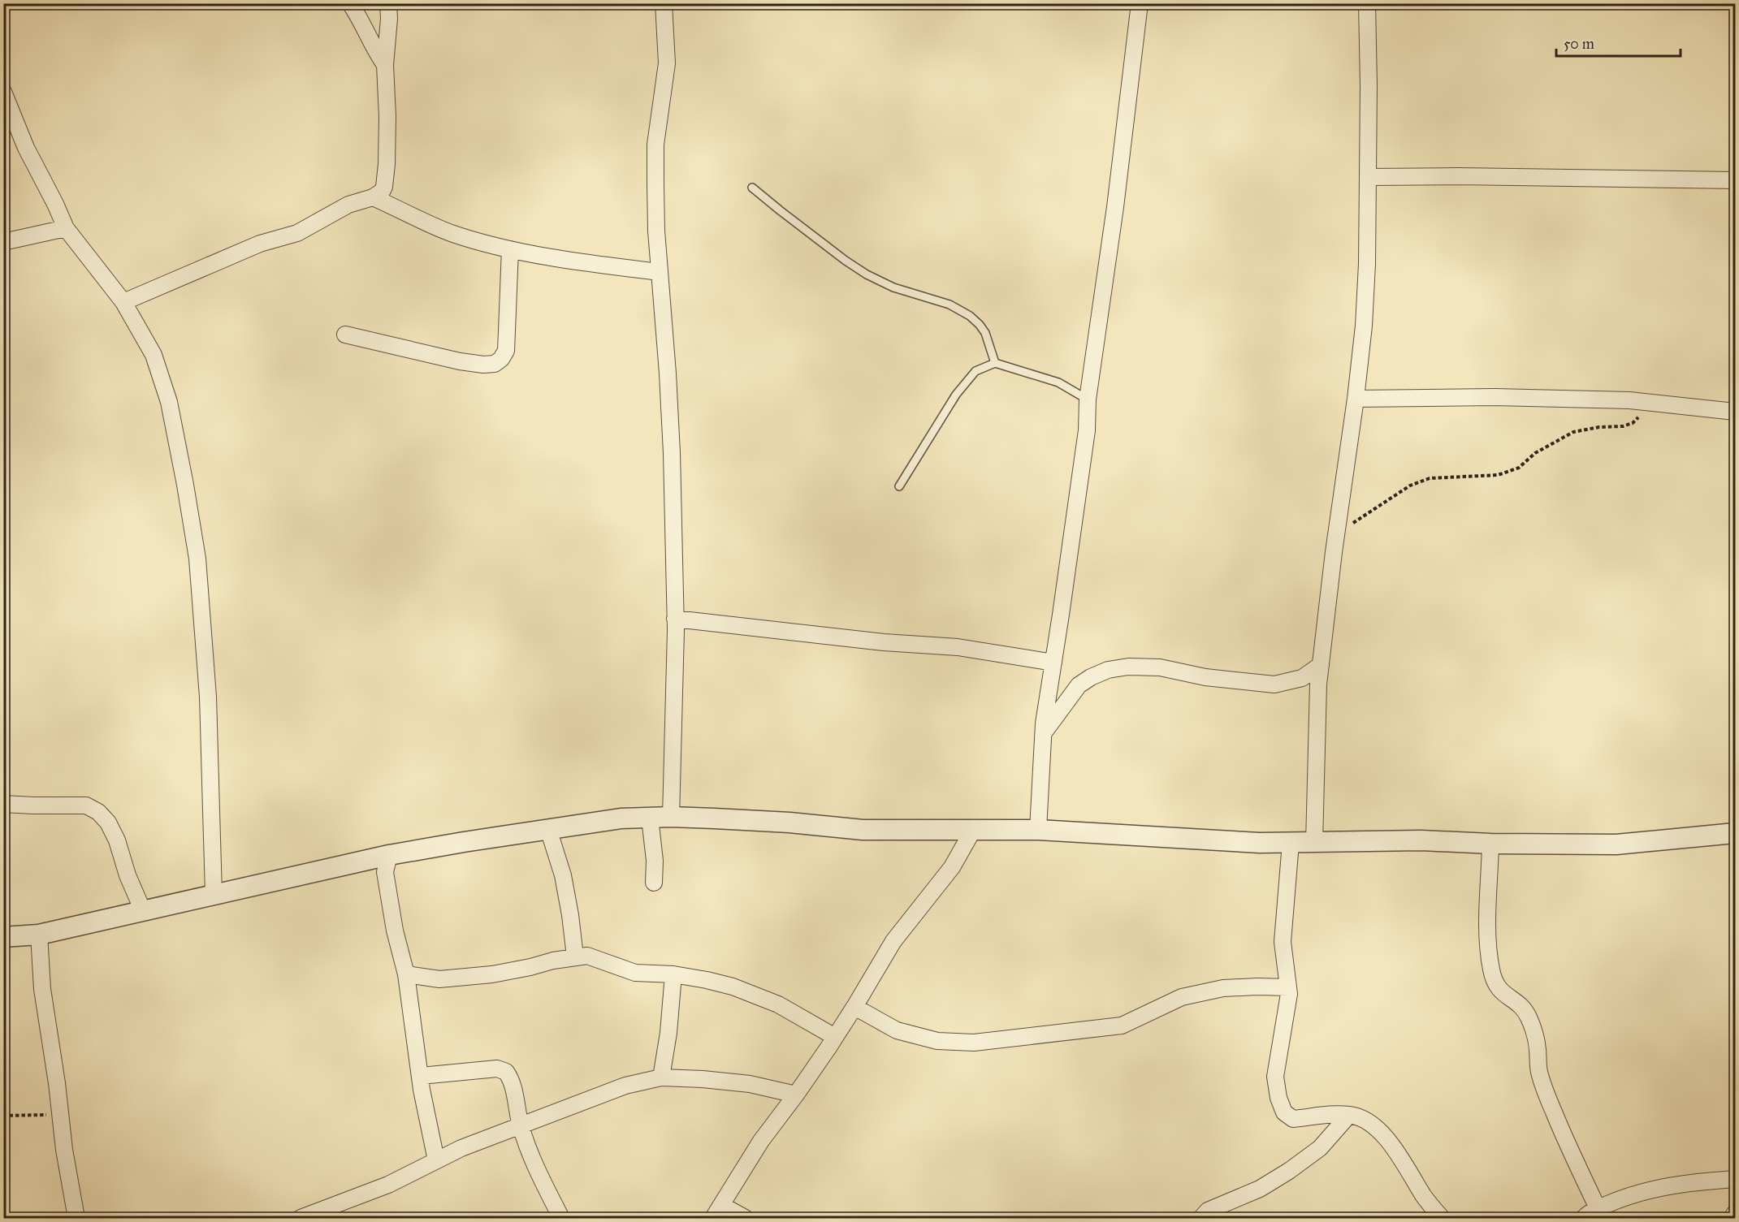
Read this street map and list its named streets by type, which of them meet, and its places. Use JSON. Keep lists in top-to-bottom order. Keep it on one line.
{"scale_bar":"50 m"}
